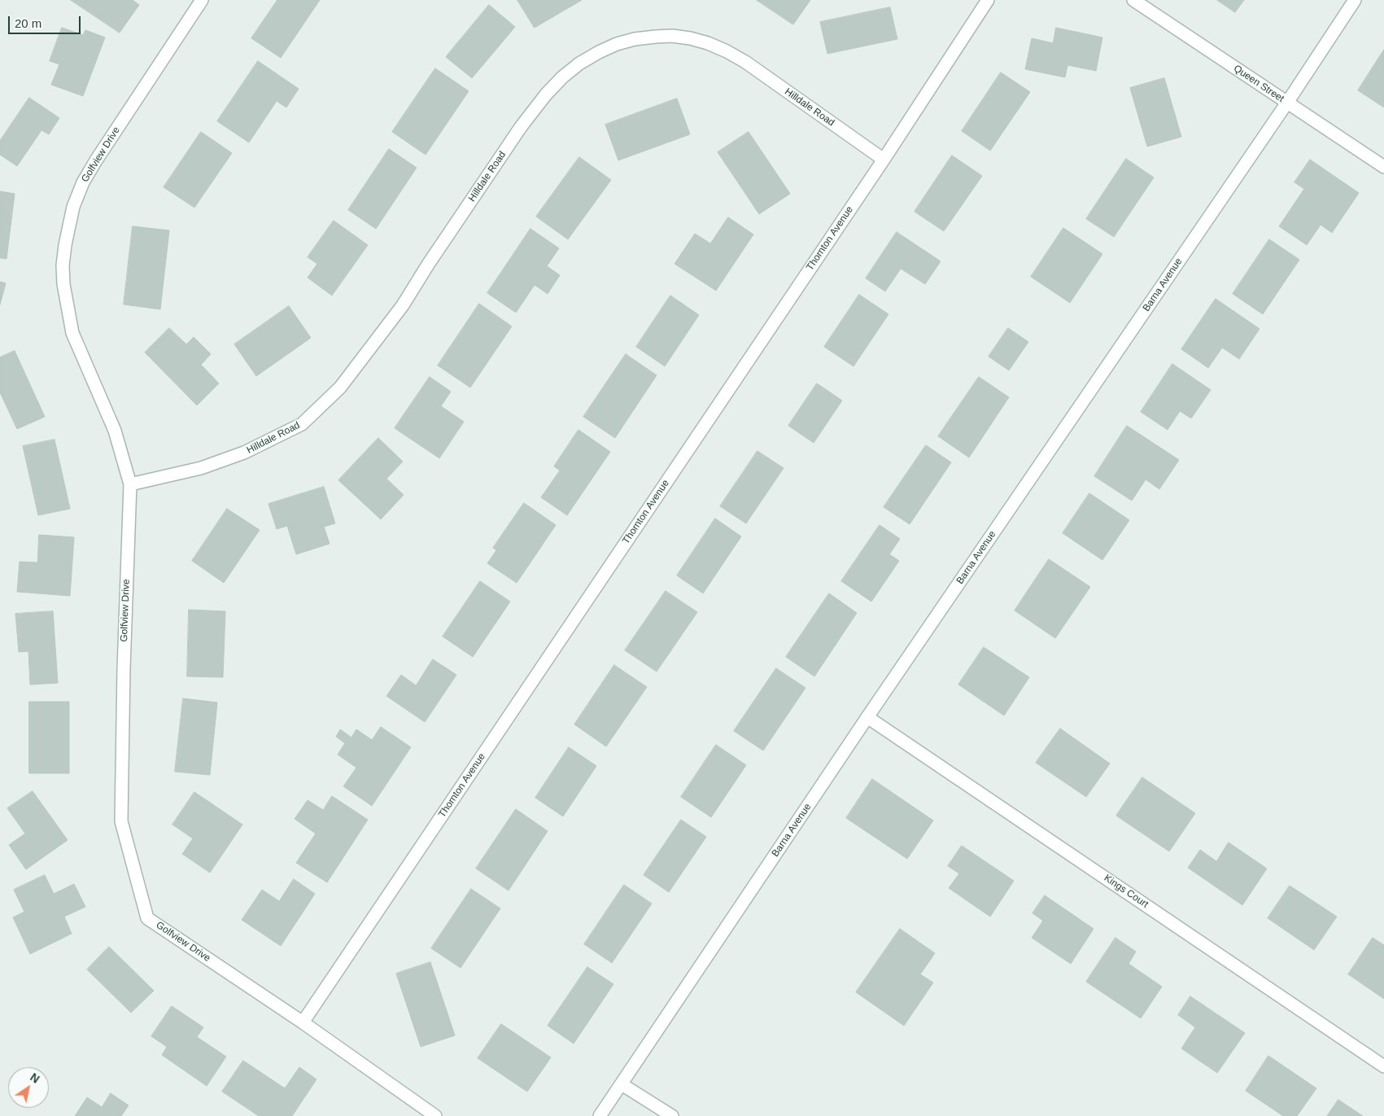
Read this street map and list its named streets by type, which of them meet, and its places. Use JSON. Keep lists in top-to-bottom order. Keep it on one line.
{"streets":{"street":["Queen Street","Hilldale Road","Golfview Drive","Thornton Avenue","Barna Avenue","Kings Court"]},"crossings":[["Queen Street","Barna Avenue"],["Hilldale Road","Golfview Drive"],["Hilldale Road","Thornton Avenue"],["Golfview Drive","Thornton Avenue"],["Barna Avenue","Kings Court"]],"scale_bar":"20 m","north":"top right"}
